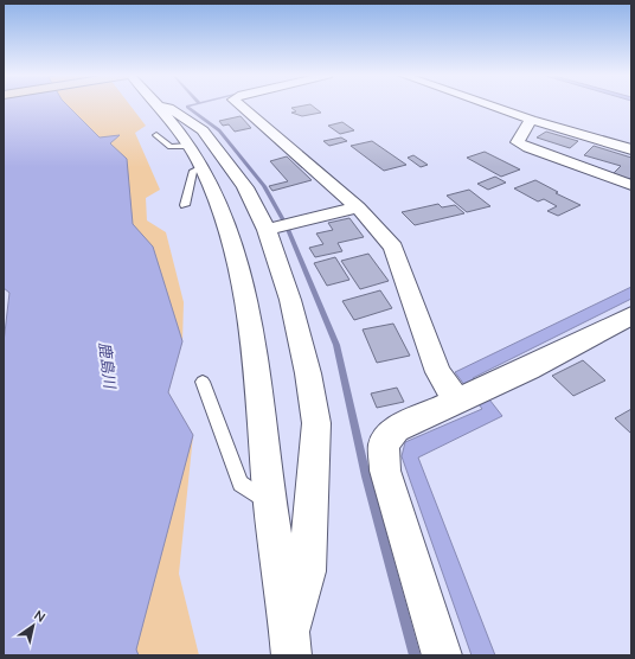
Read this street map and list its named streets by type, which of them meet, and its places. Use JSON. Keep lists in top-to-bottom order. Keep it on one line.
{"water":["鹿島川"],"north":"top right"}
